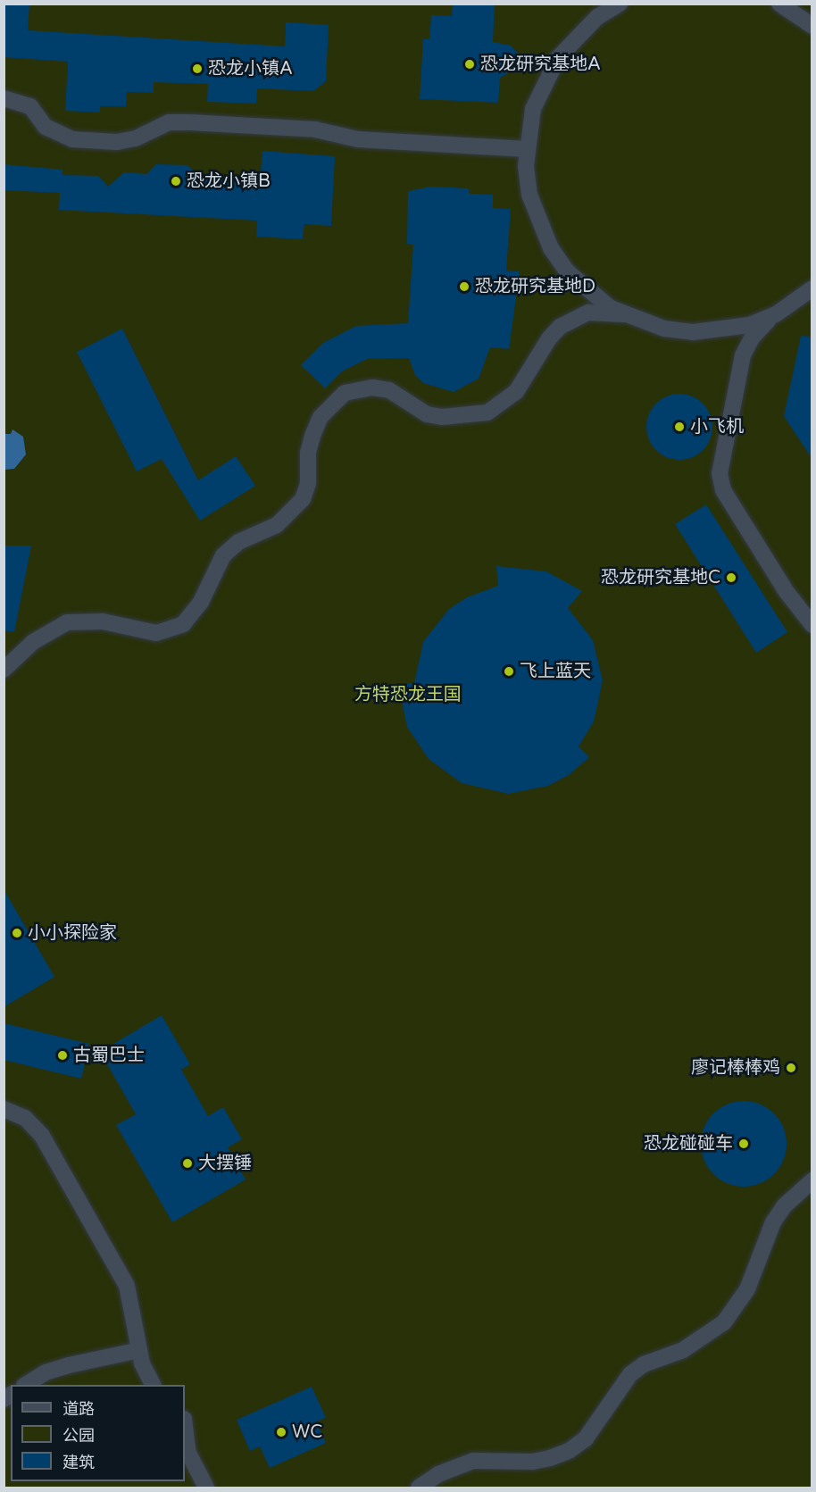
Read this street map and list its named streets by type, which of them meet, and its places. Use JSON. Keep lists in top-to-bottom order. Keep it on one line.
{"parks":["方特恐龙王国"],"places":["恐龙研究基地A","恐龙小镇A","恐龙小镇B","恐龙研究基地D","小飞机","恐龙研究基地C","飞上蓝天","小小探险家","古蜀巴士","廖记棒棒鸡","恐龙碰碰车","大摆锤","WC"],"legend":["道路","公园","建筑"]}
